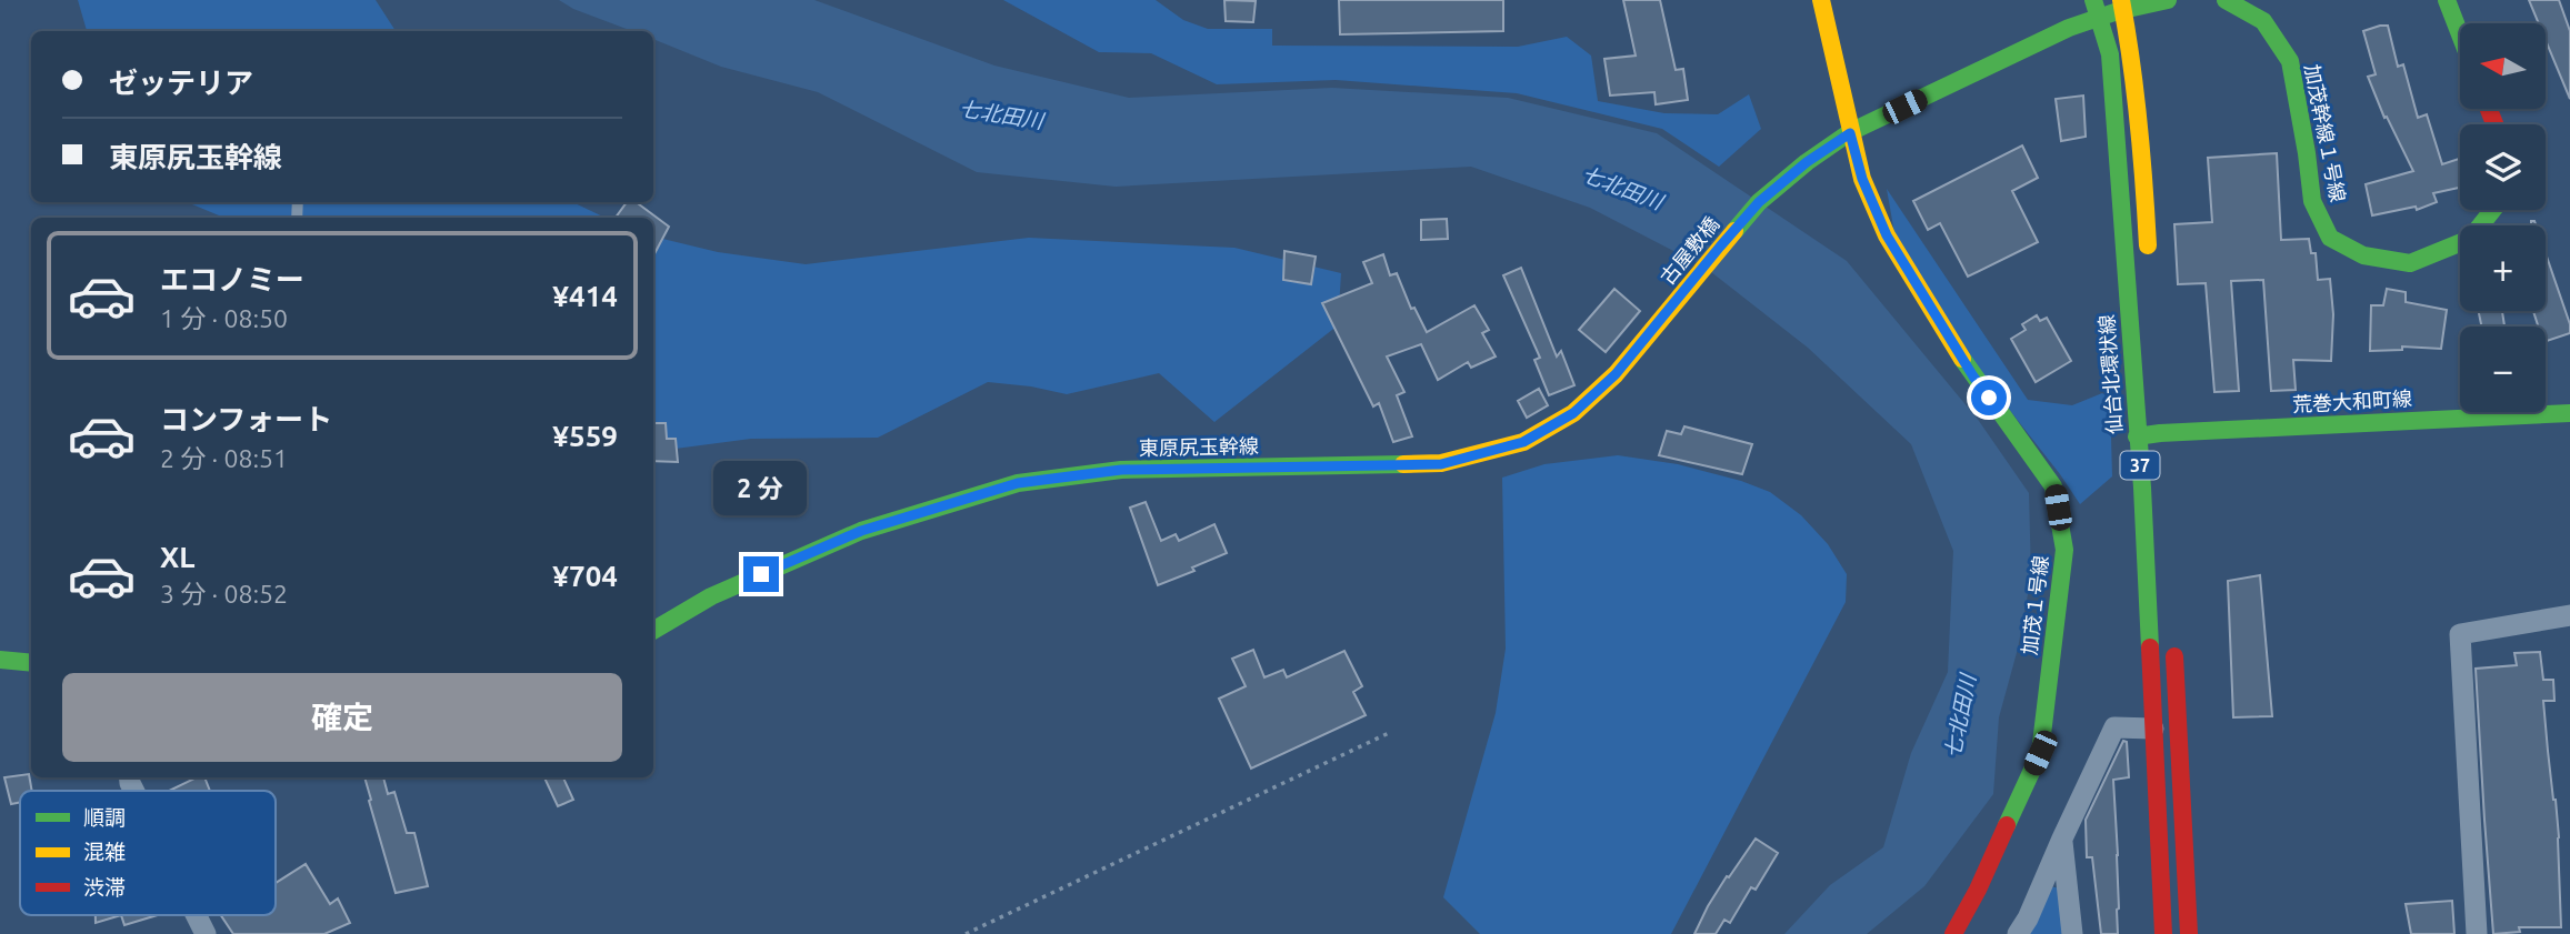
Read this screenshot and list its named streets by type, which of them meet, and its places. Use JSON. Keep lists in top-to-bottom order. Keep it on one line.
{"streets":{"street":["加茂幹線１号線","古屋敷橋","仙台北環状線","荒巻大和町線","東原尻玉幹線","37","加茂１号線"]},"crossings":[["古屋敷橋","東原尻玉幹線"],["古屋敷橋","加茂１号線"],["仙台北環状線","荒巻大和町線"]],"water":["七北田川"],"legend":["順調","混雑","渋滞"],"north":"left","page":{"map_buttons":["+","−"],"banner":["ゼッテリア","東原尻玉幹線"],"list":[{"name":"エコノミー","note":"1 分 · 08:50","value":"¥414"},{"name":"コンフォート","note":"2 分 · 08:51","value":"¥559"},{"name":"XL","note":"3 分 · 08:52","value":"¥704"}],"bubble":"2 分","buttons":"確定"}}
